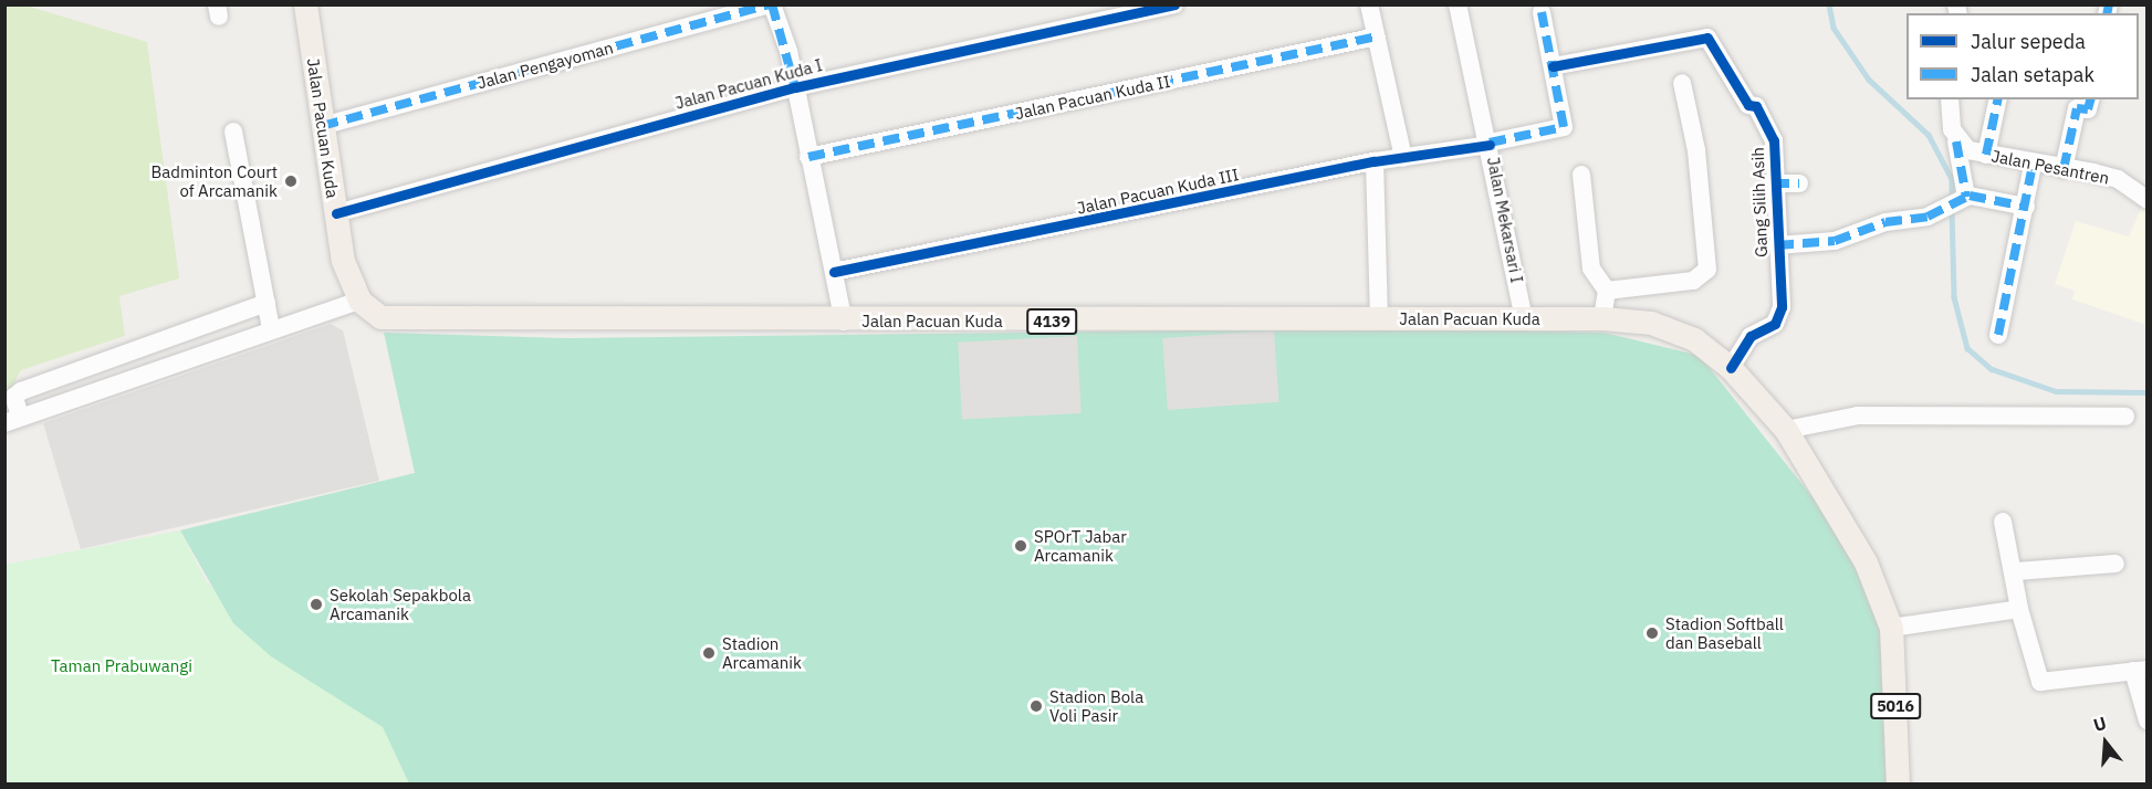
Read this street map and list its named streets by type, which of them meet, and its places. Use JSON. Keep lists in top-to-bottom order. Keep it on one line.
{"streets":{"main road":["Jalan Pacuan Kuda","4139","5016"],"street":["Jalan Pengayoman","Jalan Pacuan Kuda I","Jalan Pacuan Kuda II","Jalan Pesantren","Jalan Pacuan Kuda III","Gang Silih Asih","Jalan Mekarsari I"]},"crossings":[["Jalan Pengayoman","Jalan Pacuan Kuda I"],["Jalan Pengayoman","Jalan Pacuan Kuda"],["Jalan Pacuan Kuda I","Jalan Pacuan Kuda"],["Jalan Pacuan Kuda","Gang Silih Asih"],["Jalan Pacuan Kuda","Jalan Mekarsari I"],["Jalan Pacuan Kuda","5016"],["Jalan Pacuan Kuda III","Gang Silih Asih"],["Jalan Pacuan Kuda III","Jalan Mekarsari I"]],"parks":["Taman Prabuwangi"],"places":["Badminton Court of Arcamanik","SPOrT Jabar Arcamanik","Sekolah Sepakbola Arcamanik","Stadion Softball dan Baseball","Stadion Arcamanik","Stadion Bola Voli Pasir"],"legend":["Jalur sepeda","Jalan setapak"],"north":"top"}
